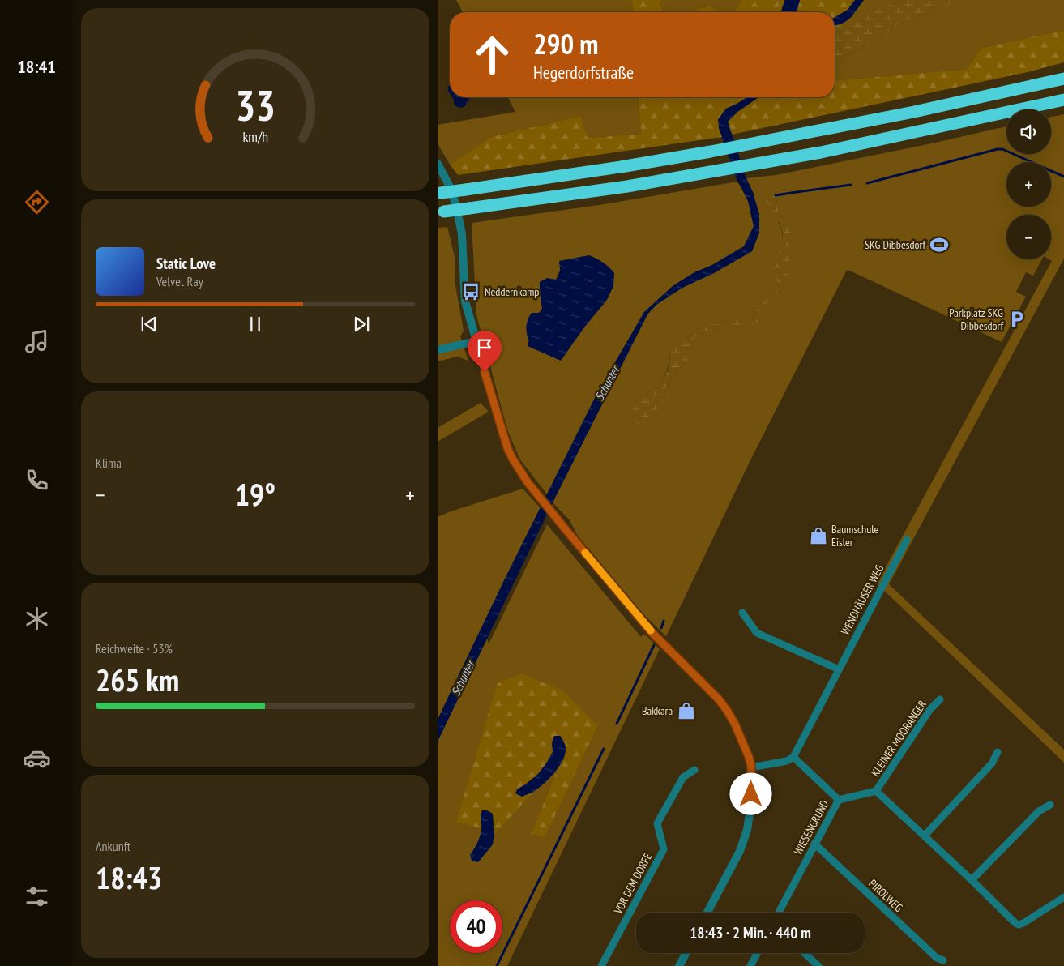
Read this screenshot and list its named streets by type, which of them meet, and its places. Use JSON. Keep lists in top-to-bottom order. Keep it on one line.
{"streets":{"street":["WENDHÄUSER WEG","KLEINER MOORANGER","WIESENGRUND","VOR DEM DORFE","PIROLWEG"]},"crossings":[["WENDHÄUSER WEG","WIESENGRUND"],["KLEINER MOORANGER","WIESENGRUND"],["WIESENGRUND","PIROLWEG"]],"water":["Schunter"],"places":{"sports":["SKG Dibbesdorf"],"bus stop":["Neddernkamp"],"parking":["Parkplatz SKG Dibbesdorf"],"shop":["Baumschule Eisler","Bakkara"]},"page":{"tabs":"18:41","turn":["290 m","Hegerdorfstraße"],"map_buttons":["+","−"],"song":["Static Love","Velvet Ray"],"tile":["Klima",["Reichweite · 53%","265 km"],["Ankunft","18:43"]],"heat":["−","19°","+"],"limit":"40","trip":"18:43 · 2 Min. · 440 m","gauge":["33","km/h"]}}
